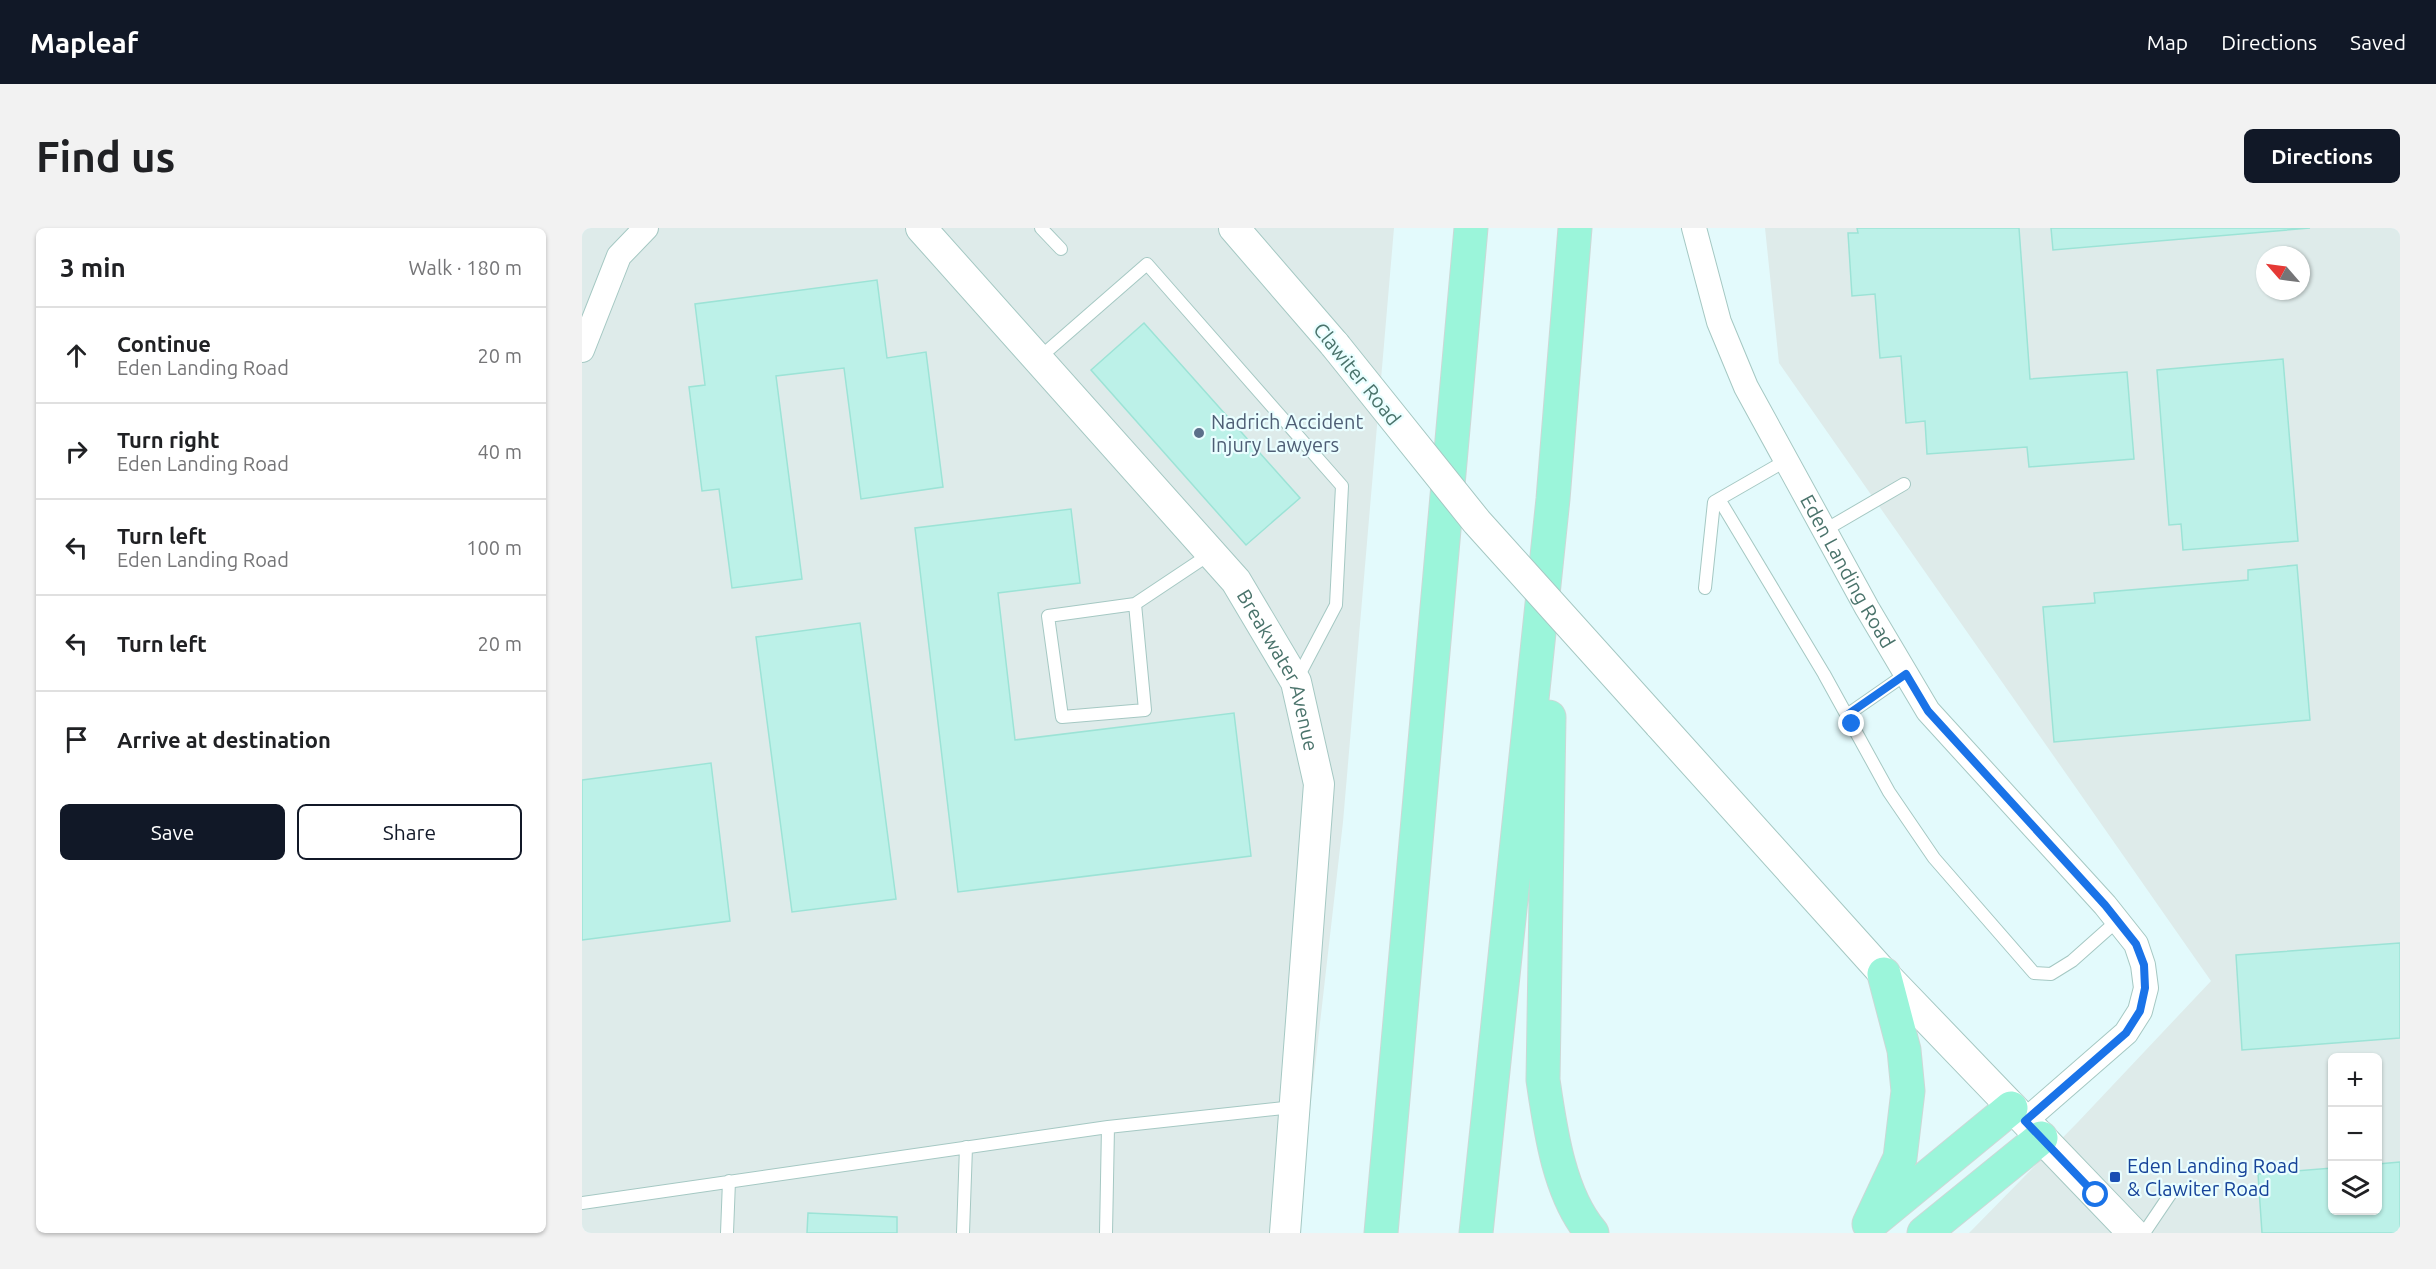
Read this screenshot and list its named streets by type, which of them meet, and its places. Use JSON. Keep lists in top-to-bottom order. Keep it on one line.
{"streets":{"street":["Clawiter Road","Eden Landing Road","Breakwater Avenue"]},"places":{"other":["Nadrich Accident Injury Lawyers"],"transit":["Eden Landing Road & Clawiter Road"]},"north":"top left","page":{"header":"Mapleaf","nav":["Map","Directions","Saved"],"buttons":["Directions",["Save","Share"]],"title":"Find us","heading":["3 min","Walk · 180 m"],"list":[["Continue","Eden Landing Road","20 m"],["Turn right","Eden Landing Road","40 m"],["Turn left","Eden Landing Road","100 m"],["Turn left","20 m"],"Arrive at destination"],"map_buttons":["+","−"]}}
